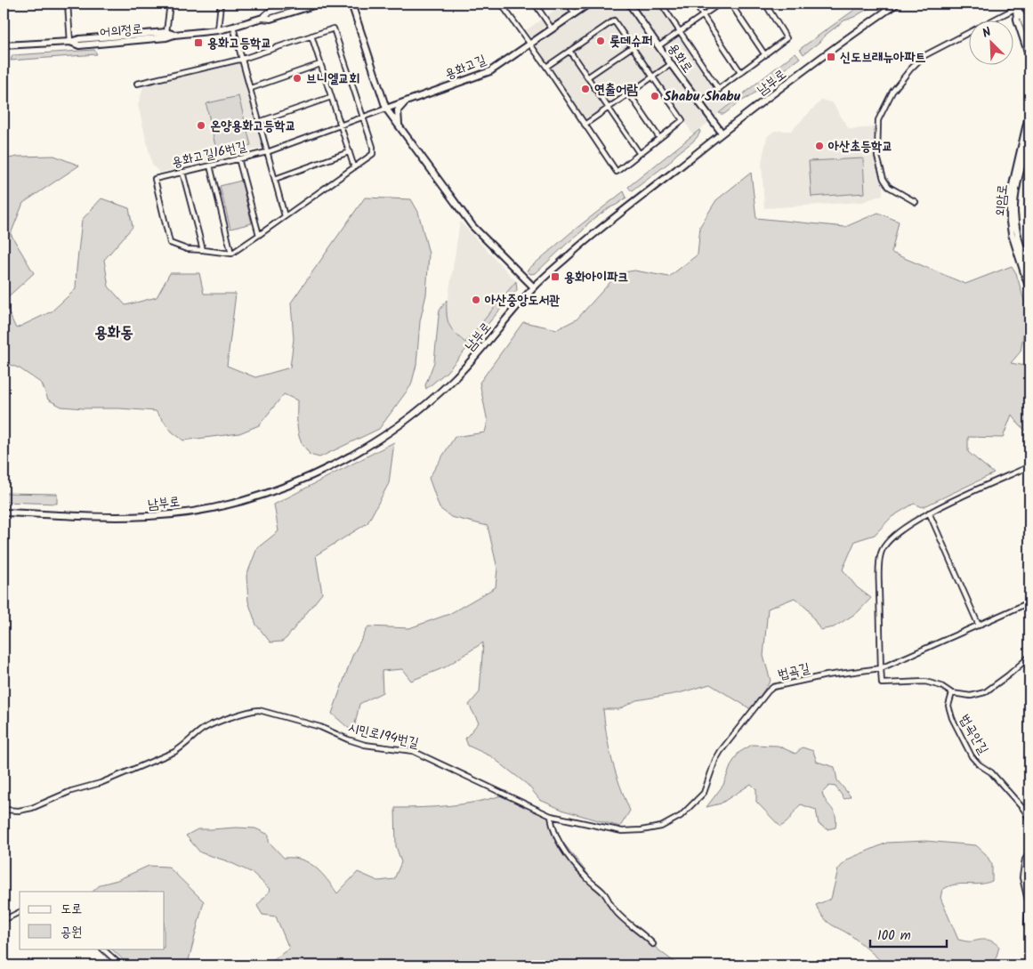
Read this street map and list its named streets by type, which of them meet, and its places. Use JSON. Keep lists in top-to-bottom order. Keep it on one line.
{"streets":{"street":["어의정로","용화로","용화고길","남부로","용화고길16번길","외암로","법곡길","법곡안길","시민로194번길"]},"crossings":[["용화로","남부로"],["용화고길","용화고길16번길"],["법곡길","시민로194번길"]],"districts":["용화동"],"places":{"other":["롯데슈퍼","브니엘교회","연출어람","Shabu Shabu","온양용화고등학교","아산초등학교","아산중앙도서관"],"transit":["용화고등학교","신도브래뉴아파트","용화아이파크"]},"legend":["도로","공원"],"scale_bar":"100 m","north":"top left"}
